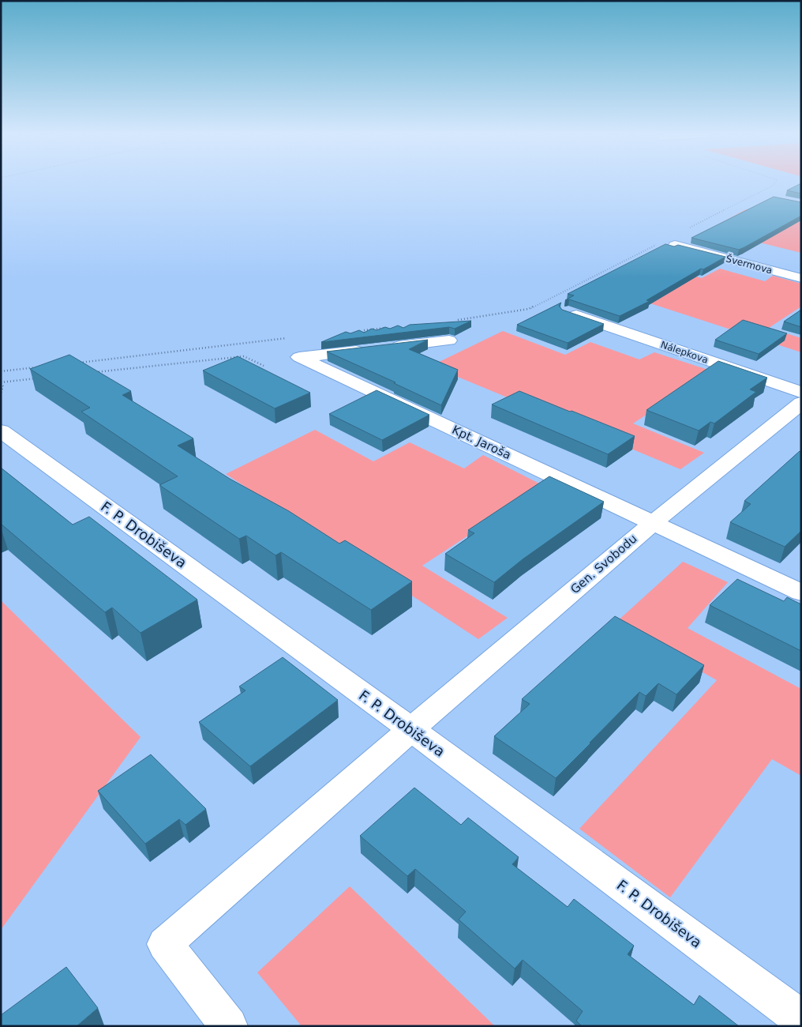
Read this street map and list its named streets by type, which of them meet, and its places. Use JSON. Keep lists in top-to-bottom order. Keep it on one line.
{"streets":{"street":["Švermova","Nálepkova","Kpt. Jaroša","F. P. Drobiševa","Gen. Svobodu"]},"crossings":[["Kpt. Jaroša","Gen. Svobodu"],["F. P. Drobiševa","Gen. Svobodu"]]}
